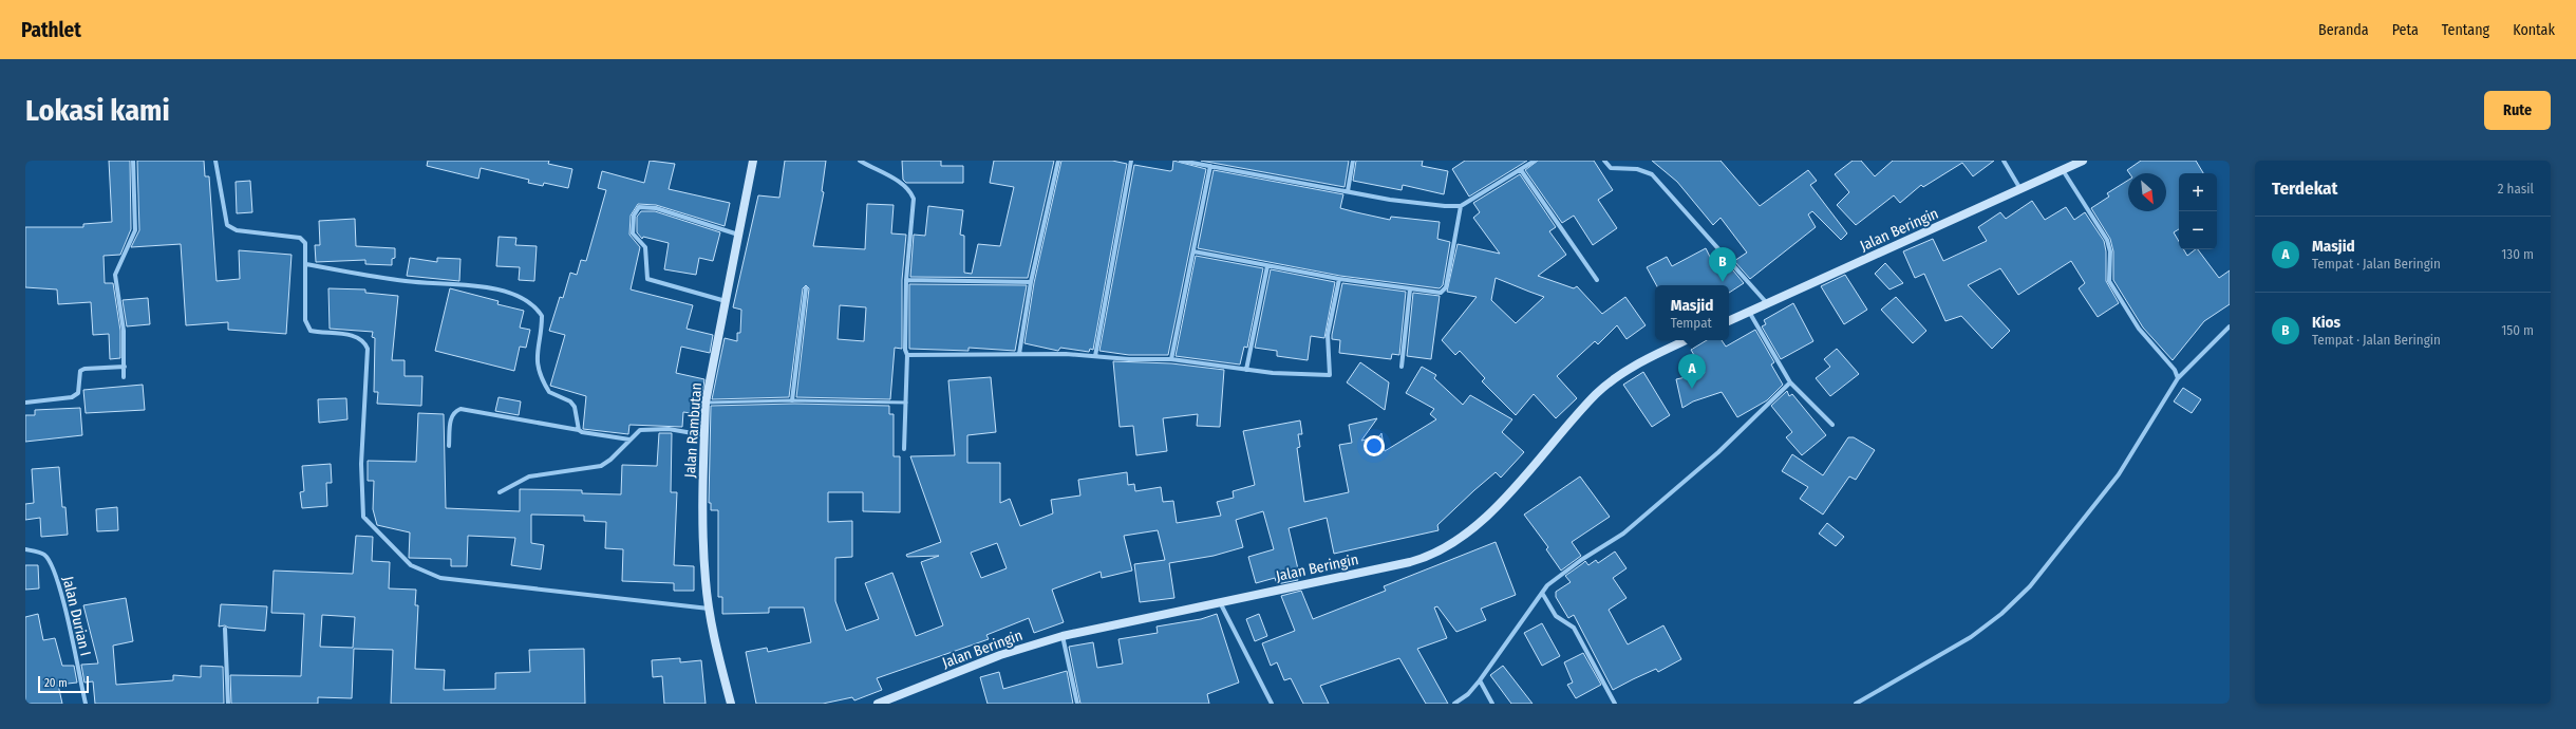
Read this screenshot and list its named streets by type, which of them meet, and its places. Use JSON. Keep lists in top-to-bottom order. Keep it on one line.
{"streets":{"street":["Jalan Beringin","Jalan Rambutan","Jalan Durian I"]},"scale_bar":"20 m","north":"bottom right","page":{"header":"Pathlet","nav":["Beranda","Peta","Tentang","Kontak"],"buttons":"Rute","title":"Lokasi kami","heading":["Terdekat","2 hasil"],"map_buttons":["+","−"],"list":[{"mark":"A","name":"Masjid","note":"Tempat · Jalan Beringin","value":"130 m"},{"mark":"B","name":"Kios","note":"Tempat · Jalan Beringin","value":"150 m"}],"pins":["B","A"],"popup":["Masjid","Tempat"],"scale":"20 m"}}
